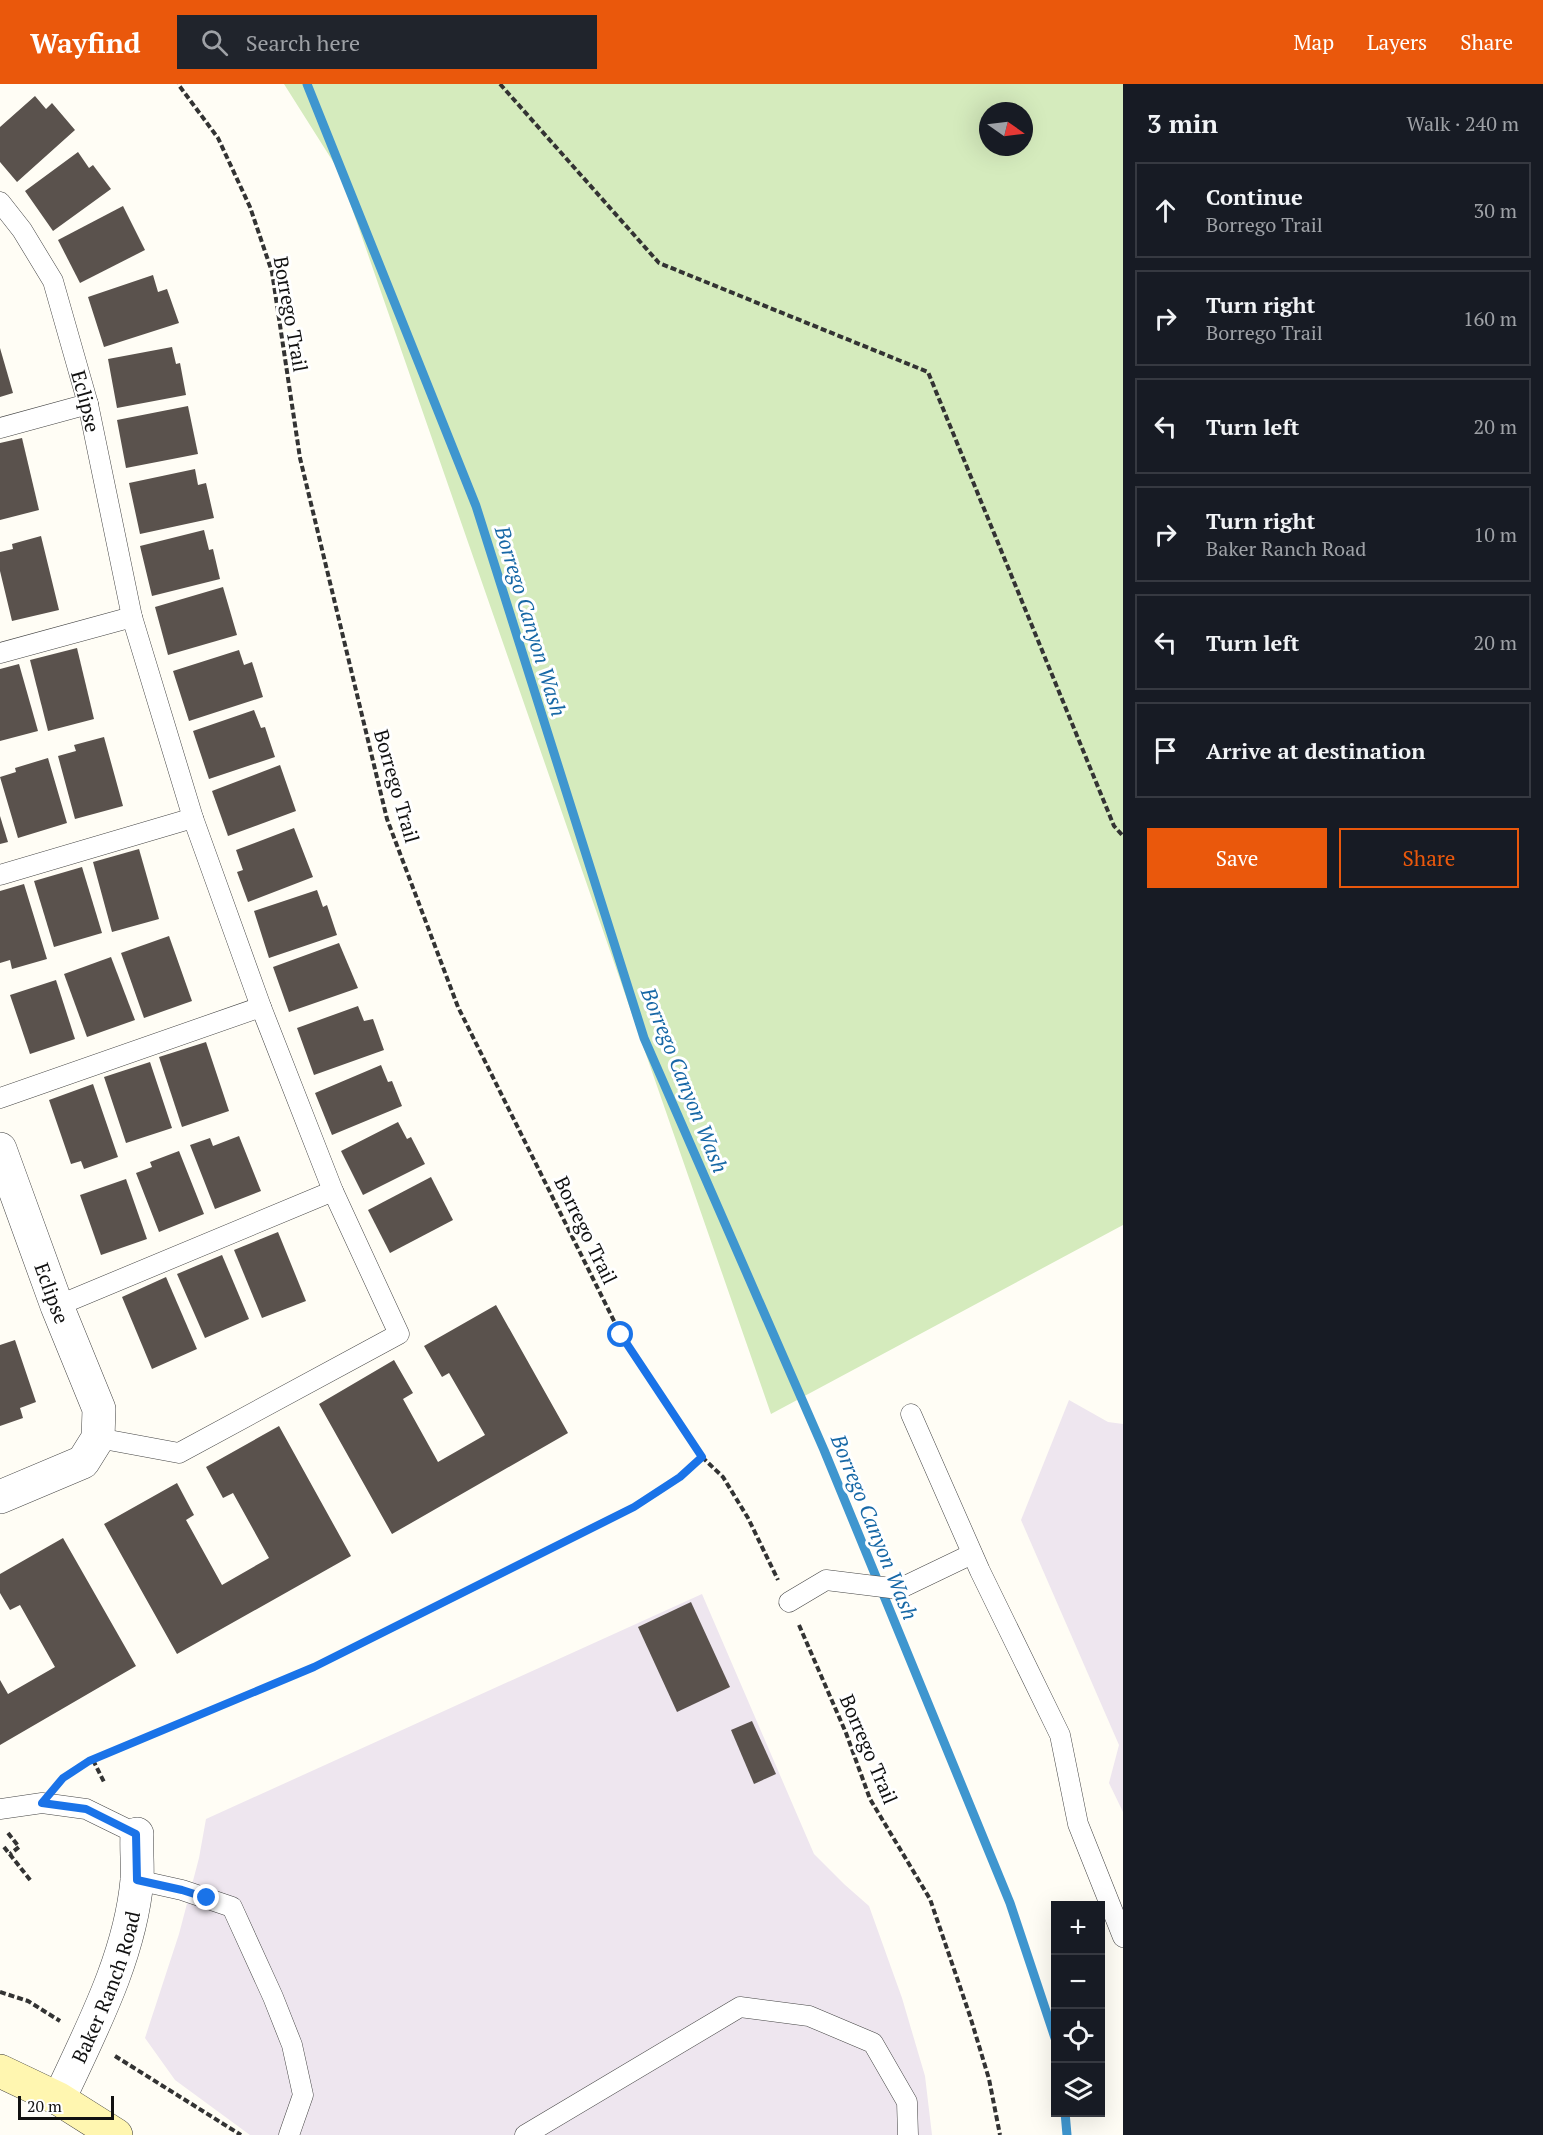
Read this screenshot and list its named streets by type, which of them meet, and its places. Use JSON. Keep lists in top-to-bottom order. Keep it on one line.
{"streets":{"street":["Eclipse","Baker Ranch Road"],"path":["Borrego Trail"]},"water":["Borrego Canyon Wash"],"scale_bar":"20 m","north":"right","page":{"header":"Wayfind","search":"Search here","nav":["Map","Layers","Share"],"heading":["3 min","Walk · 240 m"],"list":[["Continue","Borrego Trail","30 m"],["Turn right","Borrego Trail","160 m"],["Turn left","20 m"],["Turn right","Baker Ranch Road","10 m"],["Turn left","20 m"],"Arrive at destination"],"buttons":["Save","Share"],"map_buttons":["+","−"],"scale":"20 m"}}
